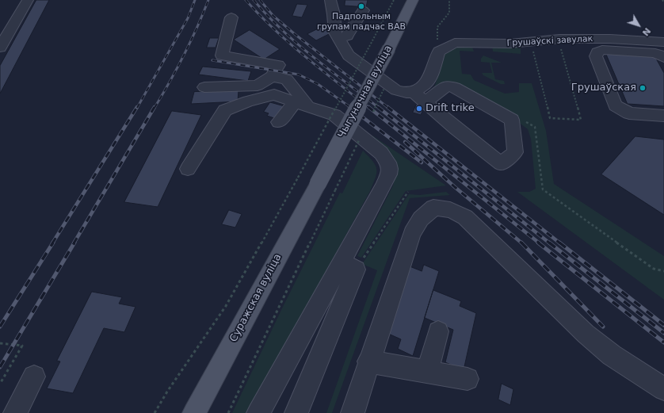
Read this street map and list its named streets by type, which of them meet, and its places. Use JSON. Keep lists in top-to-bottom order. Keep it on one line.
{"streets":{"main road":["Чыгуначная вуліца","Суражская вуліца"],"street":["Грушаўскі завулак"]},"crossings":[["Чыгуначная вуліца","Суражская вуліца"]],"places":["Падпольным групам падчас ВАВ","Грушаўская","Drift trike"],"north":"bottom right"}
